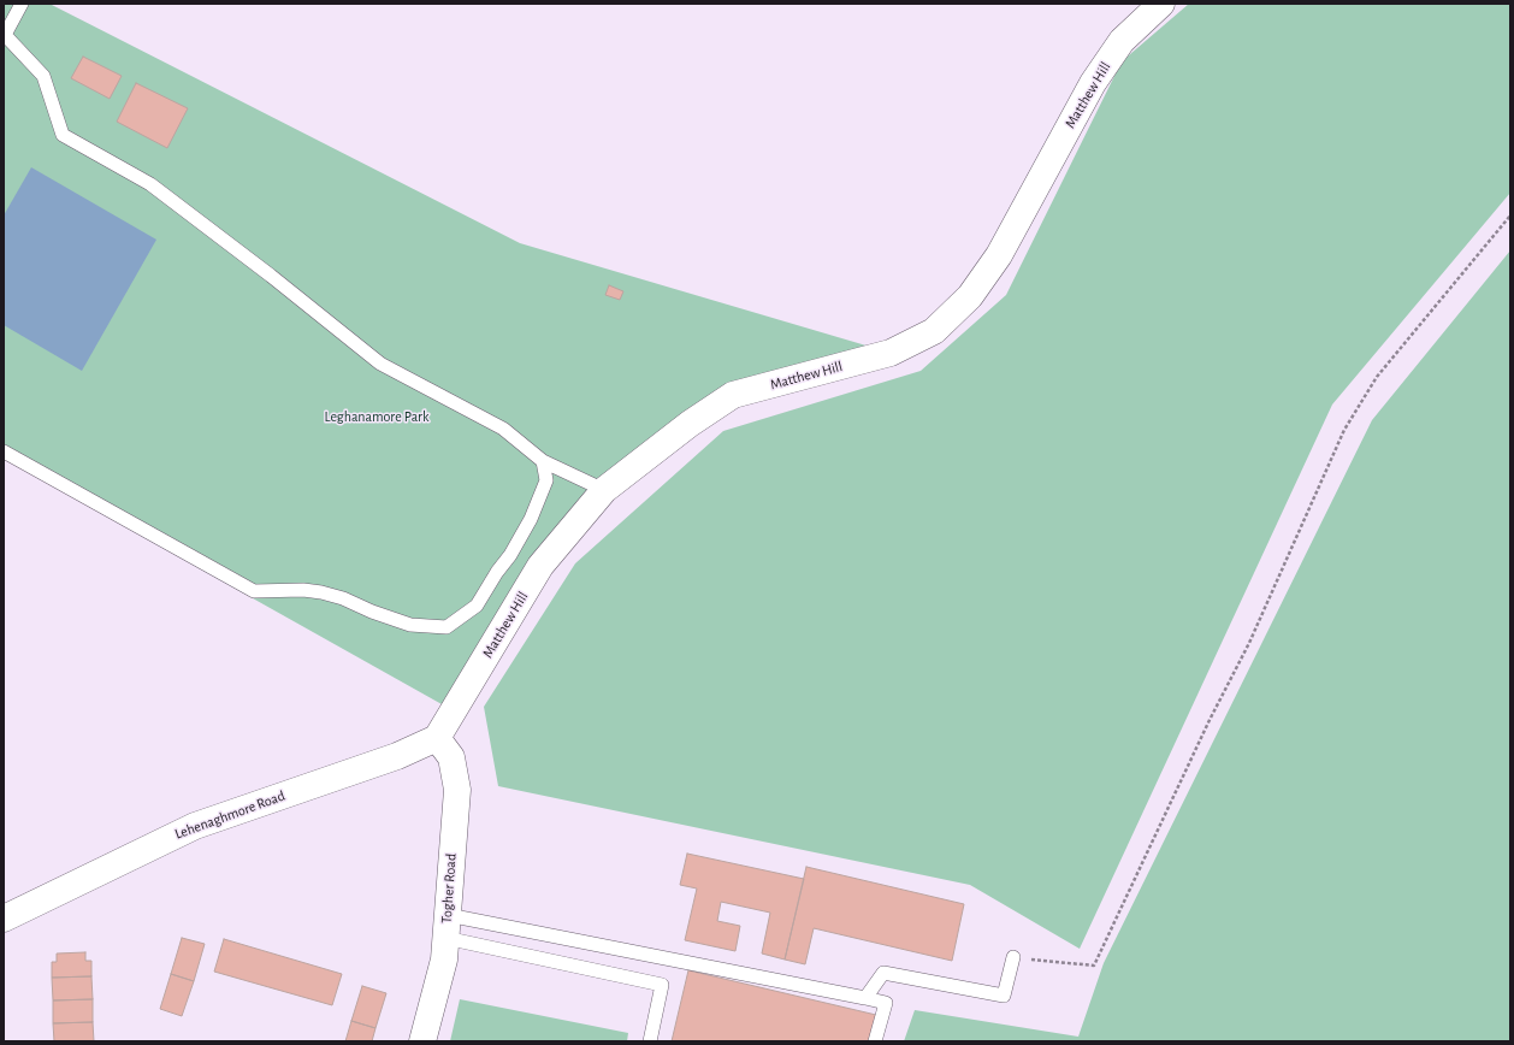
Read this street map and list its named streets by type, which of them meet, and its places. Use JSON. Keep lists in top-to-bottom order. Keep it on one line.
{"streets":{"street":["Matthew Hill","Lehenaghmore Road","Togher Road"]},"crossings":[["Matthew Hill","Lehenaghmore Road"],["Matthew Hill","Togher Road"],["Lehenaghmore Road","Togher Road"]],"parks":["Leghanamore Park"]}
